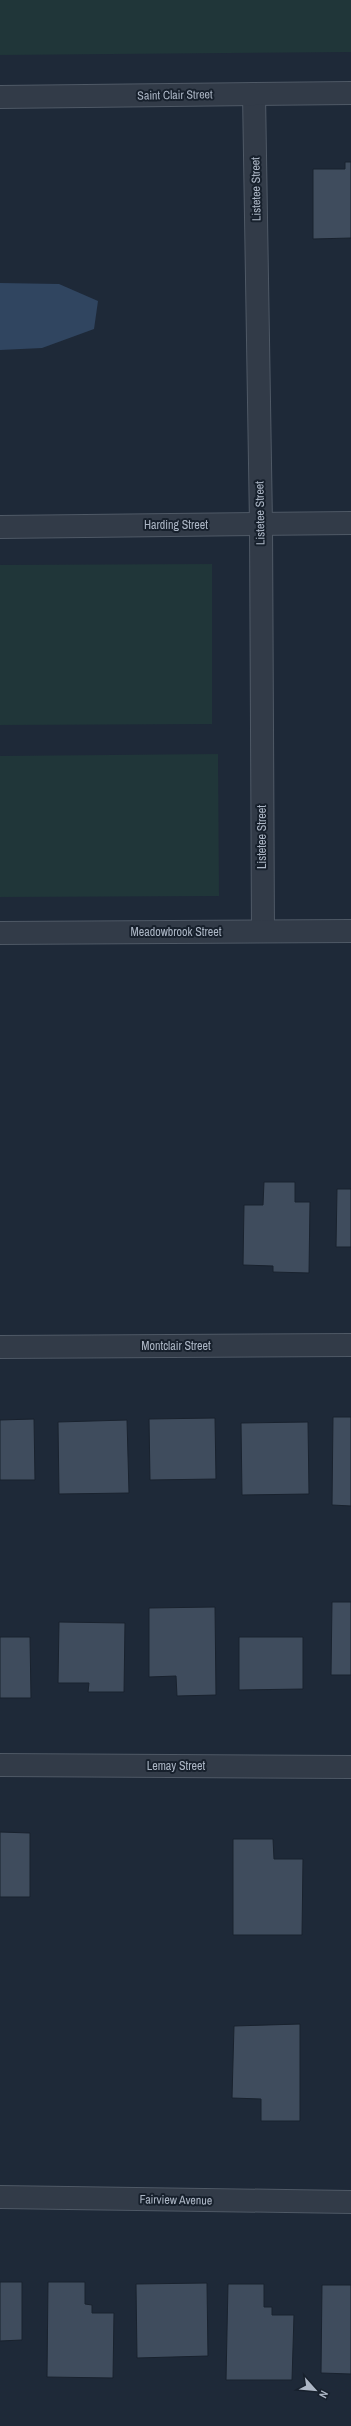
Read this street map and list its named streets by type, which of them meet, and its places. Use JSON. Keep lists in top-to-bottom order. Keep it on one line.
{"streets":{"street":["Saint Clair Street","Listetee Street","Harding Street","Meadowbrook Street","Montclair Street","Lemay Street","Fairview Avenue"]},"crossings":[["Saint Clair Street","Listetee Street"],["Listetee Street","Harding Street"],["Listetee Street","Meadowbrook Street"]],"north":"bottom right"}
